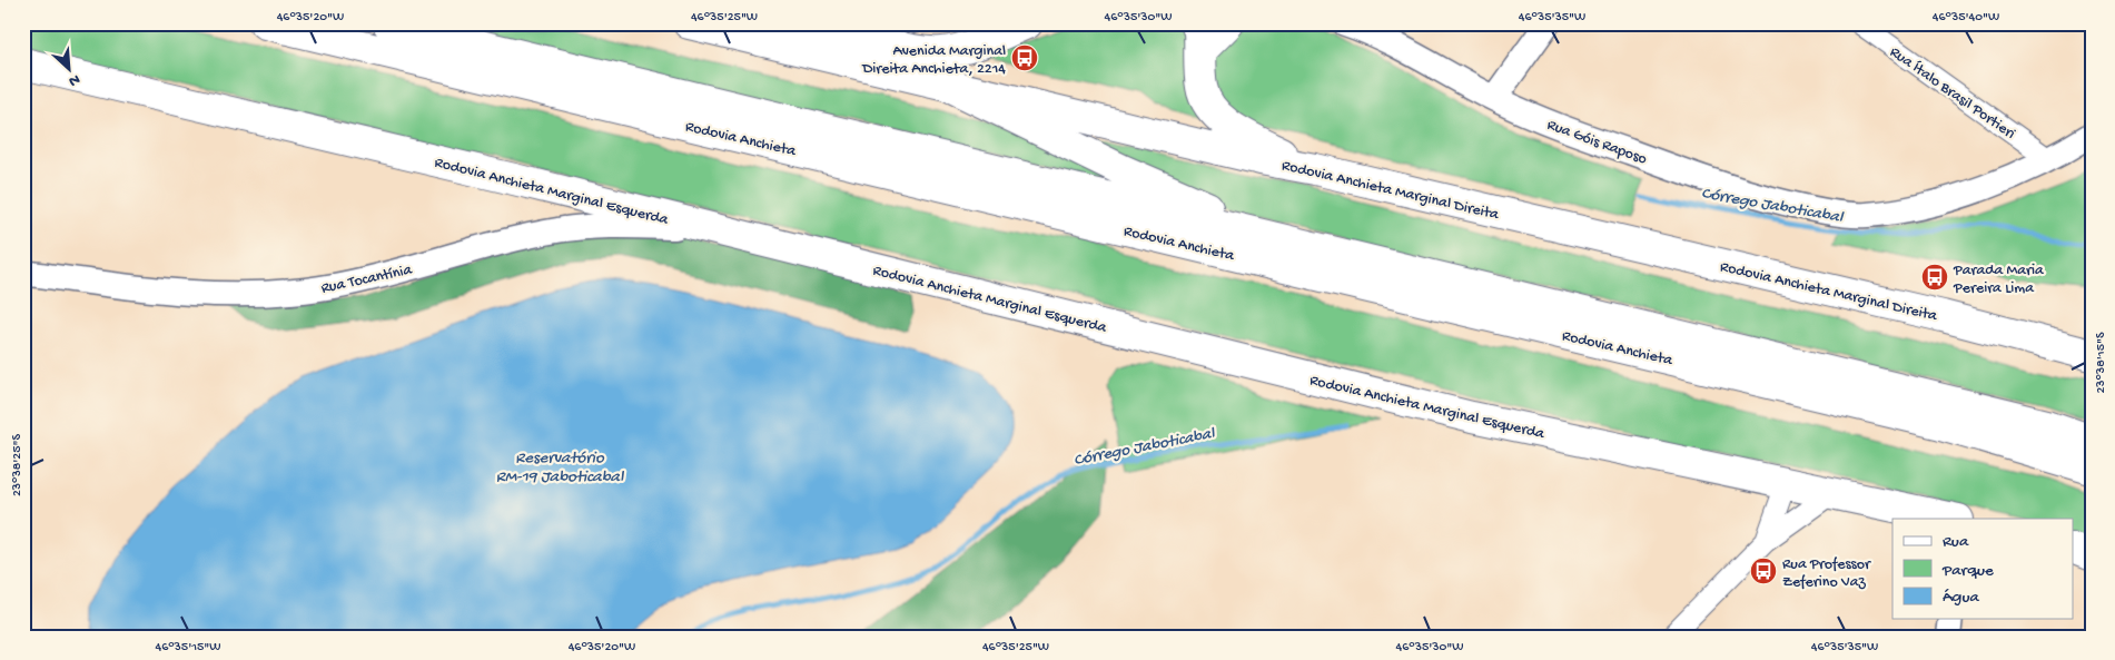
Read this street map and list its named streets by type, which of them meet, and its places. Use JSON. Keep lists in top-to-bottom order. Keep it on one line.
{"streets":{"highway":["Rodovia Anchieta","Rodovia Anchieta Marginal Direita","Rodovia Anchieta Marginal Esquerda"],"street":["Rua Ítalo Brasil Portieri","Rua Góis Raposo","Rua Tocantínia"]},"crossings":[["Rua Ítalo Brasil Portieri","Rua Góis Raposo"],["Rodovia Anchieta Marginal Esquerda","Rua Tocantínia"]],"water":["Córrego Jaboticabal","Reservatório RM-19 Jaboticabal"],"places":{"bus stop":["Avenida Marginal Direita Anchieta, 2214","Parada Maria Pereira Lima","Rua Professor Zeferino Vaz"]},"legend":["Rua","Parque","Água"],"north":"bottom right","coordinates":["46°35'20\"W","46°35'25\"W","46°35'30\"W","46°35'35\"W","46°35'40\"W","23°38'15\"S","23°38'25\"S","46°35'15\"W"]}
